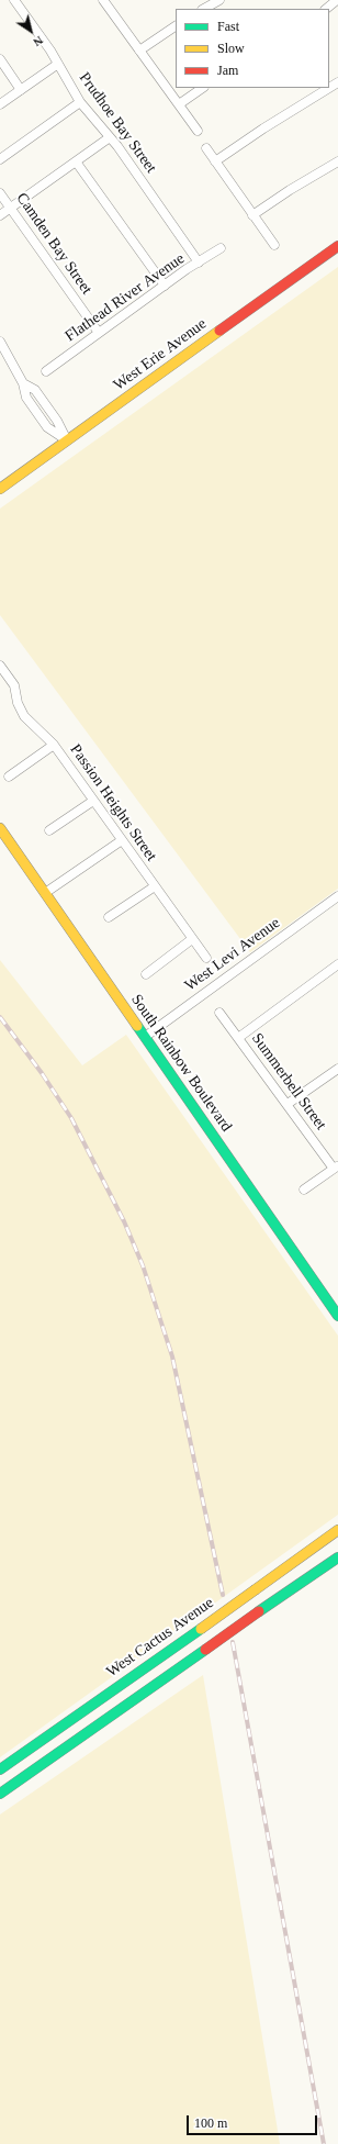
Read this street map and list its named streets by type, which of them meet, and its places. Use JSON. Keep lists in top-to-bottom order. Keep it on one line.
{"streets":{"street":["Prudhoe Bay Street","Camden Bay Street","Flathead River Avenue","West Erie Avenue","Passion Heights Street","West Levi Avenue","South Rainbow Boulevard","Summerbell Street","West Cactus Avenue"]},"crossings":[["Prudhoe Bay Street","Flathead River Avenue"],["Camden Bay Street","Flathead River Avenue"],["West Levi Avenue","South Rainbow Boulevard"]],"legend":["Fast","Slow","Jam"],"scale_bar":"100 m","north":"bottom right"}
